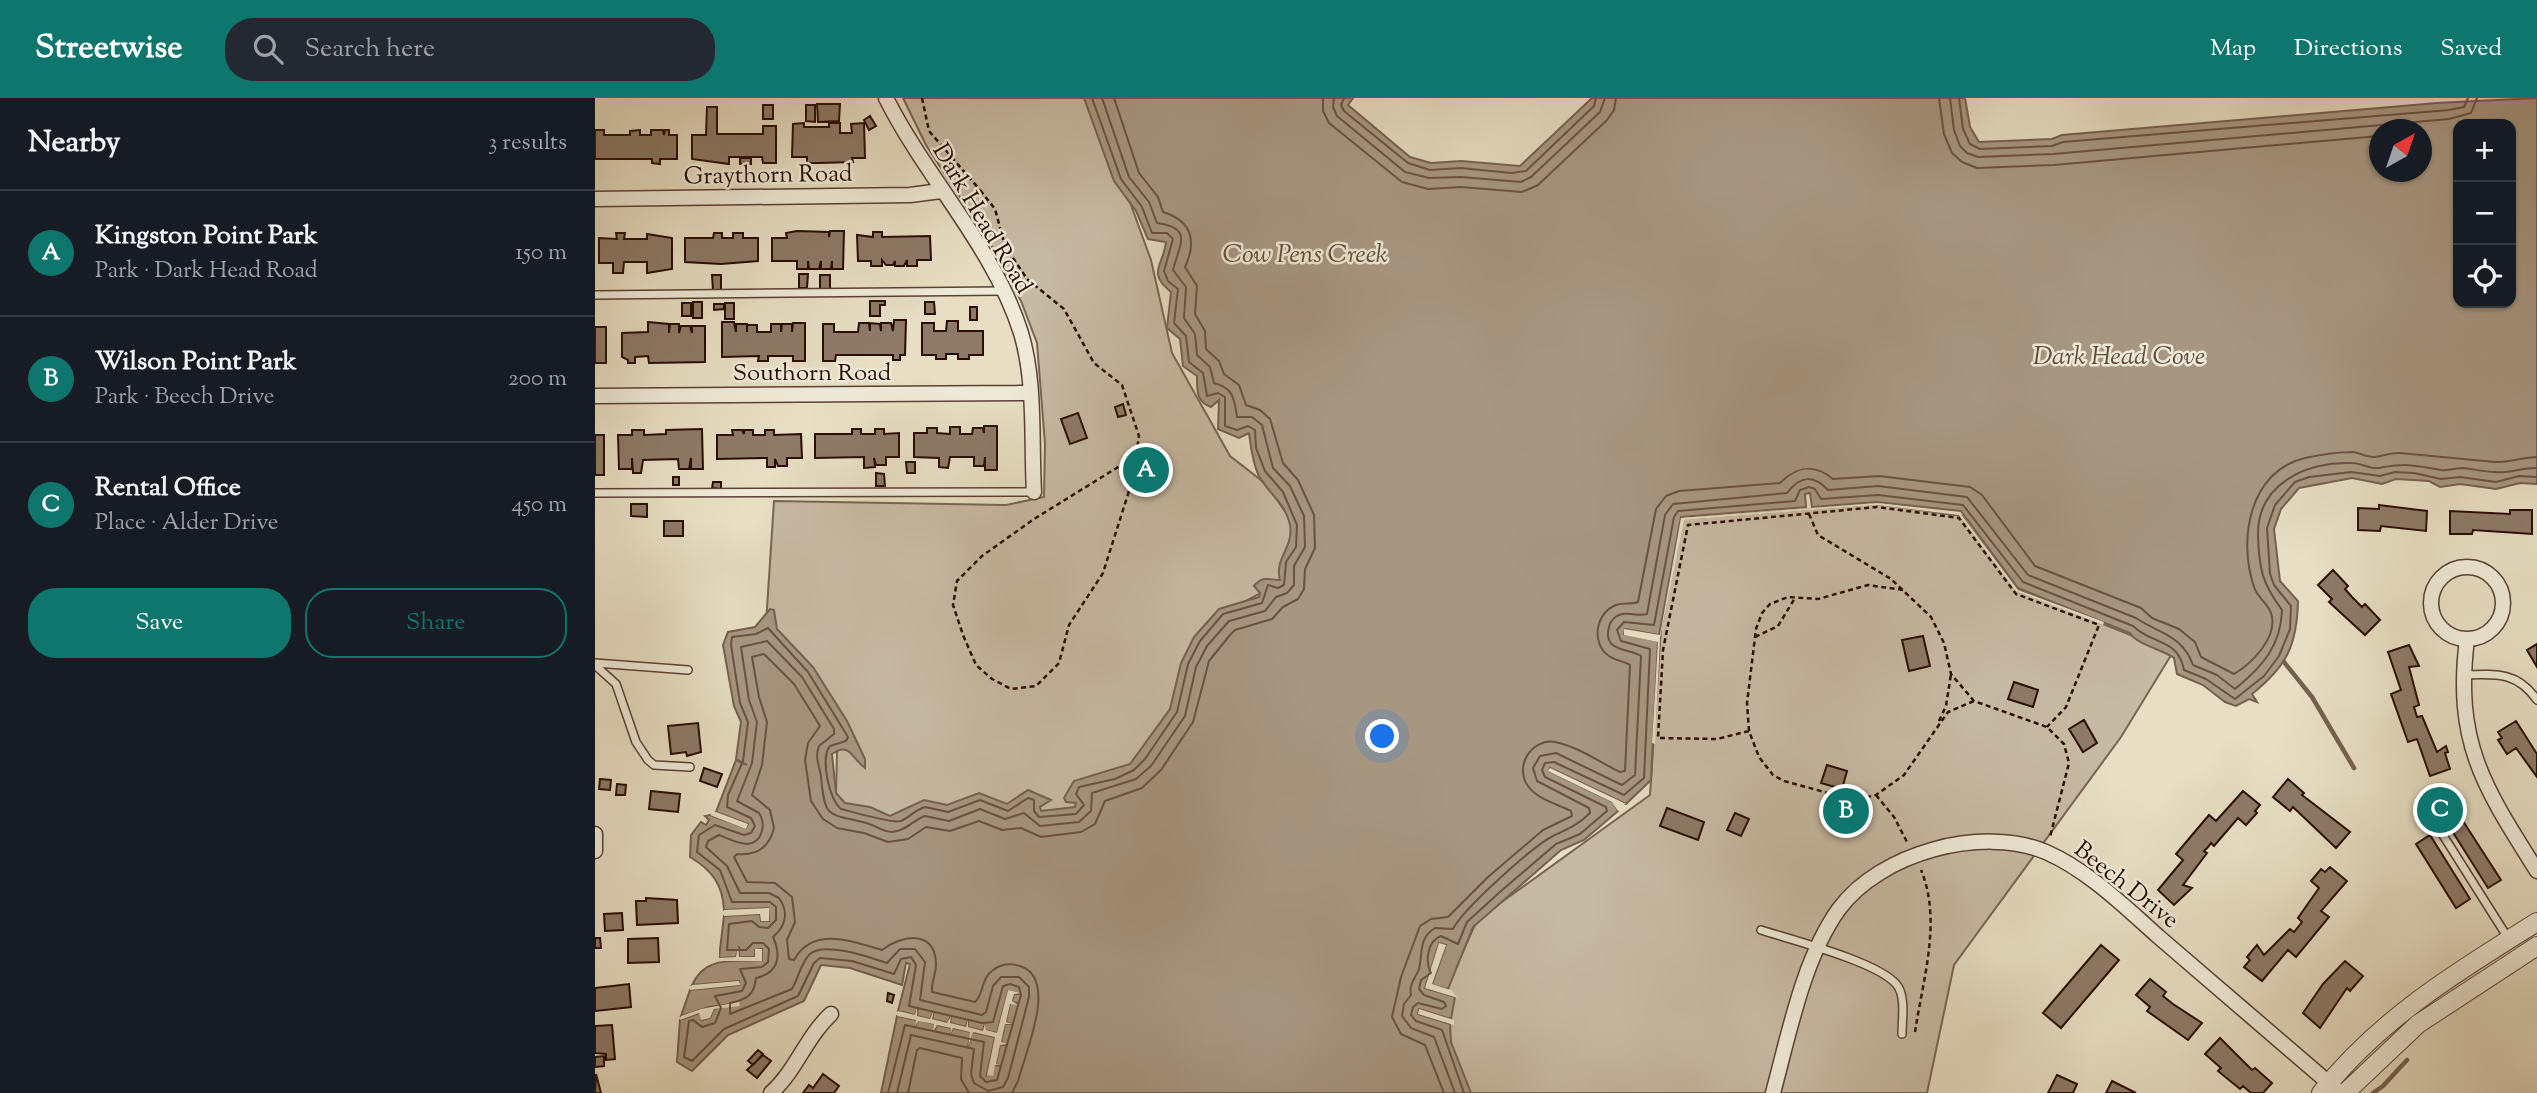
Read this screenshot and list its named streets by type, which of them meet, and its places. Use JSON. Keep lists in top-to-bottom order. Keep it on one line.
{"streets":{"street":["Graythorn Road","Dark Head Road","Southorn Road","Beech Drive"]},"crossings":[["Graythorn Road","Dark Head Road"],["Dark Head Road","Southorn Road"]],"water":["Cow Pens Creek","Dark Head Cove"],"north":"top right","page":{"header":"Streetwise","search":"Search here","nav":["Map","Directions","Saved"],"heading":["Nearby","3 results"],"map_buttons":["+","−"],"list":[{"mark":"A","name":"Kingston Point Park","note":"Park · Dark Head Road","value":"150 m"},{"mark":"B","name":"Wilson Point Park","note":"Park · Beech Drive","value":"200 m"},{"mark":"C","name":"Rental Office","note":"Place · Alder Drive","value":"450 m"}],"pins":["A","C","B"],"buttons":["Save","Share"]}}
